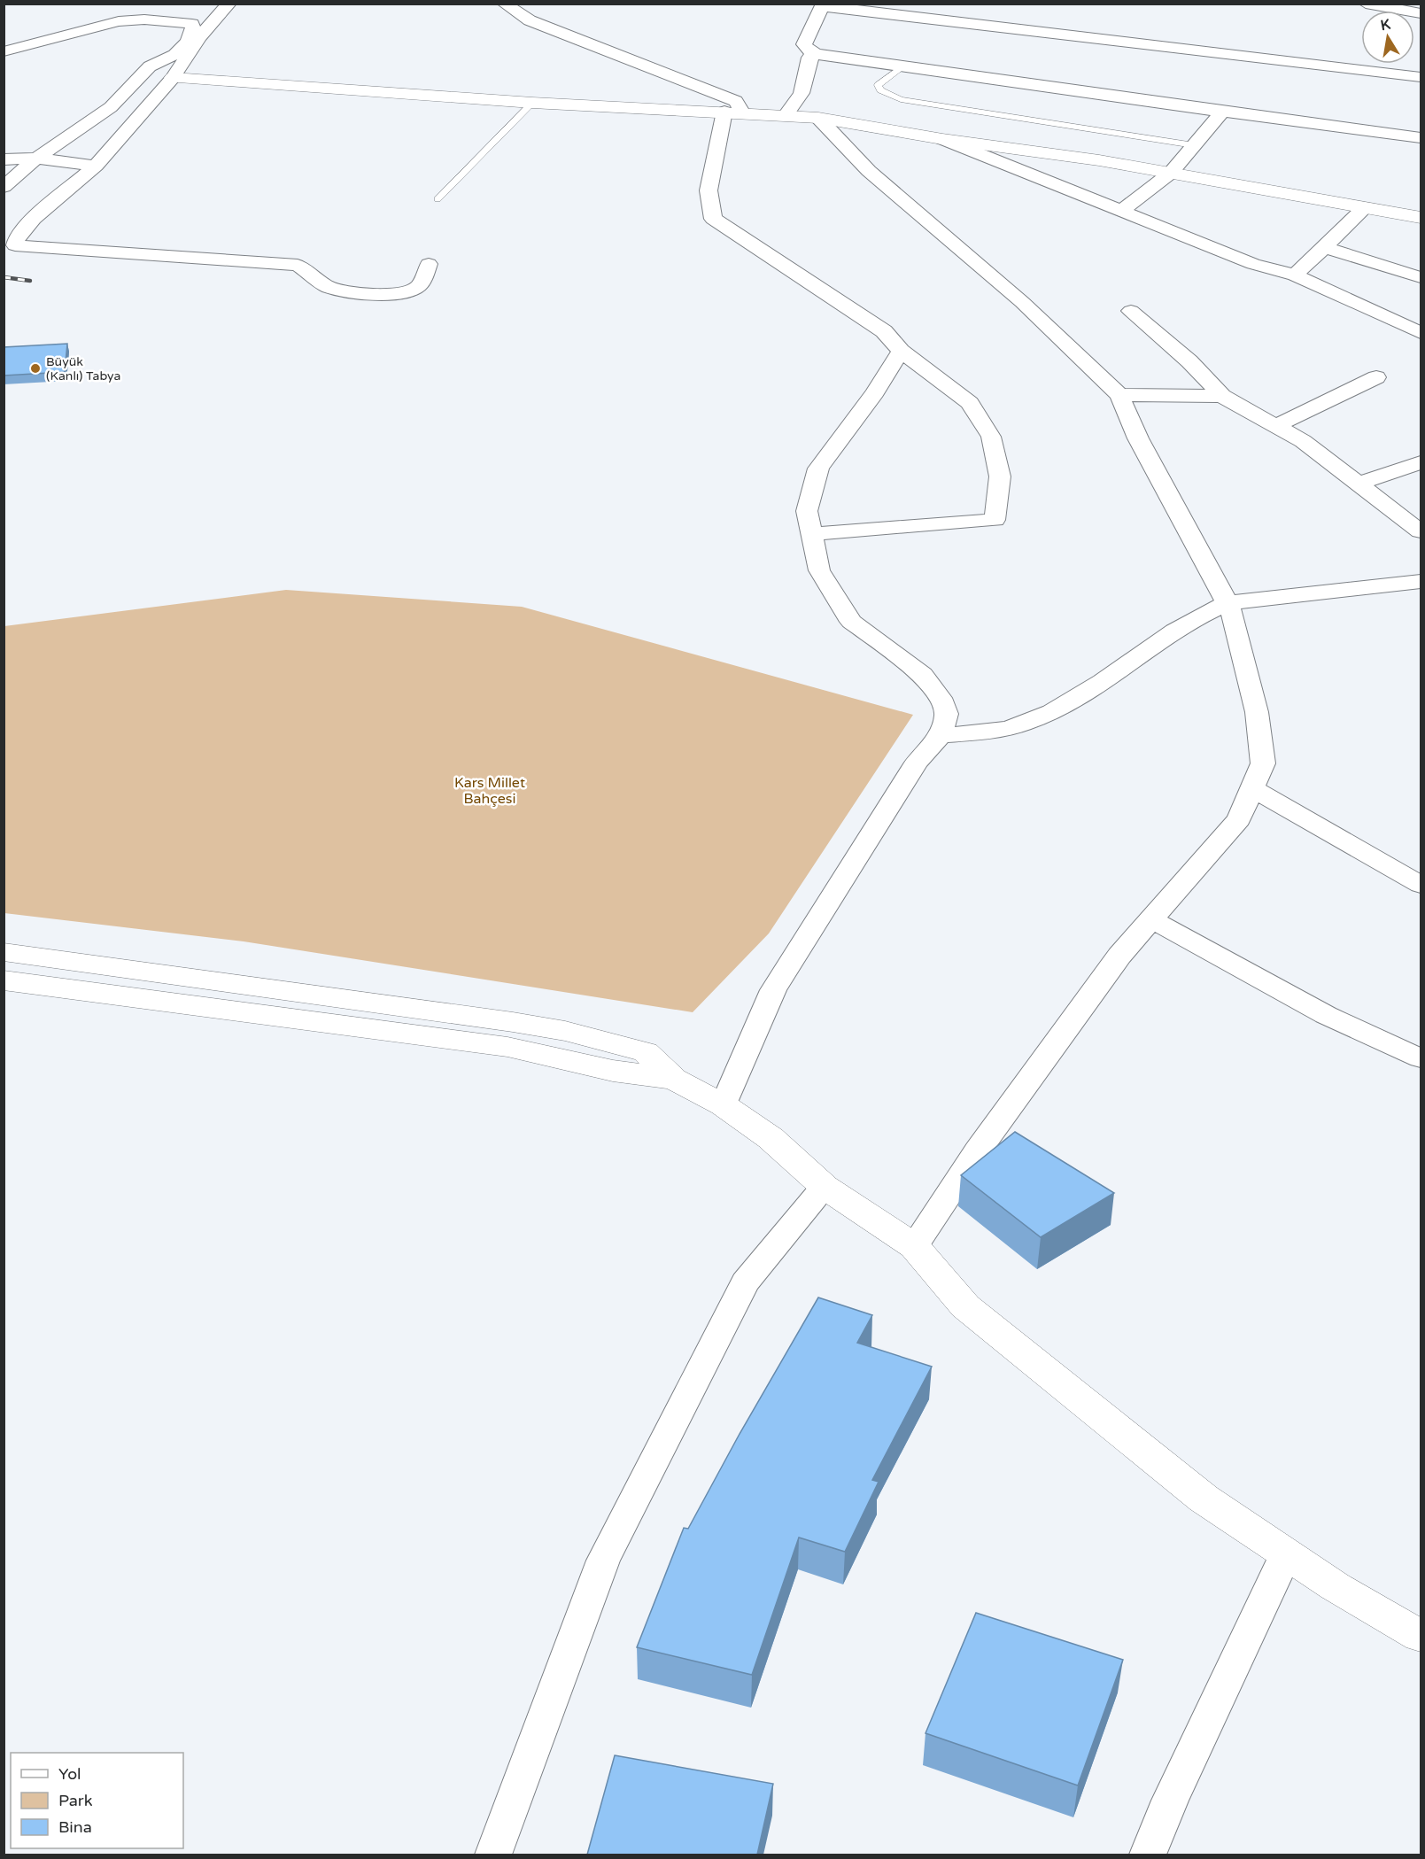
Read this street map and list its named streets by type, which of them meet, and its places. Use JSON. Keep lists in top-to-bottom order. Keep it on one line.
{"parks":["Kars Millet Bahçesi"],"places":["Büyük (Kanlı) Tabya"],"legend":["Yol","Park","Bina"],"north":"top"}
